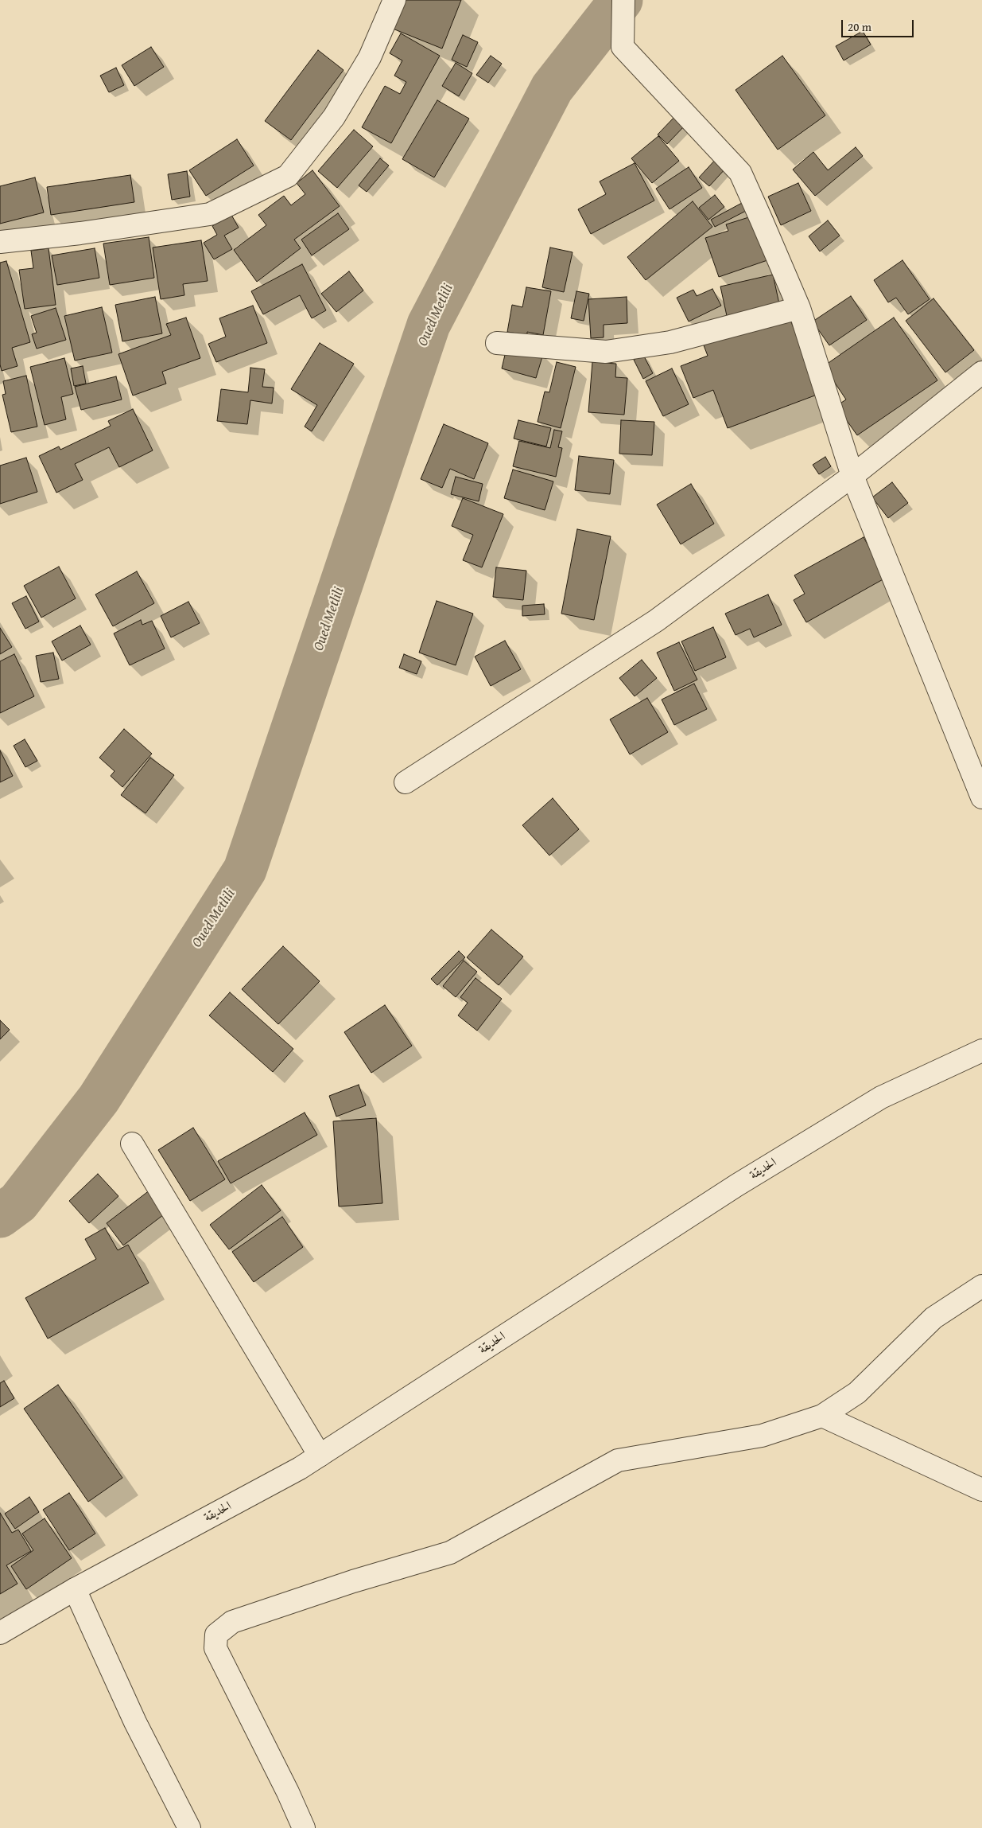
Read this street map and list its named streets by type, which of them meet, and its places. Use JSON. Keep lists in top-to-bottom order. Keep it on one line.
{"streets":{"street":["الحديقة"]},"water":["Oued Metlili"],"scale_bar":"20 m"}
